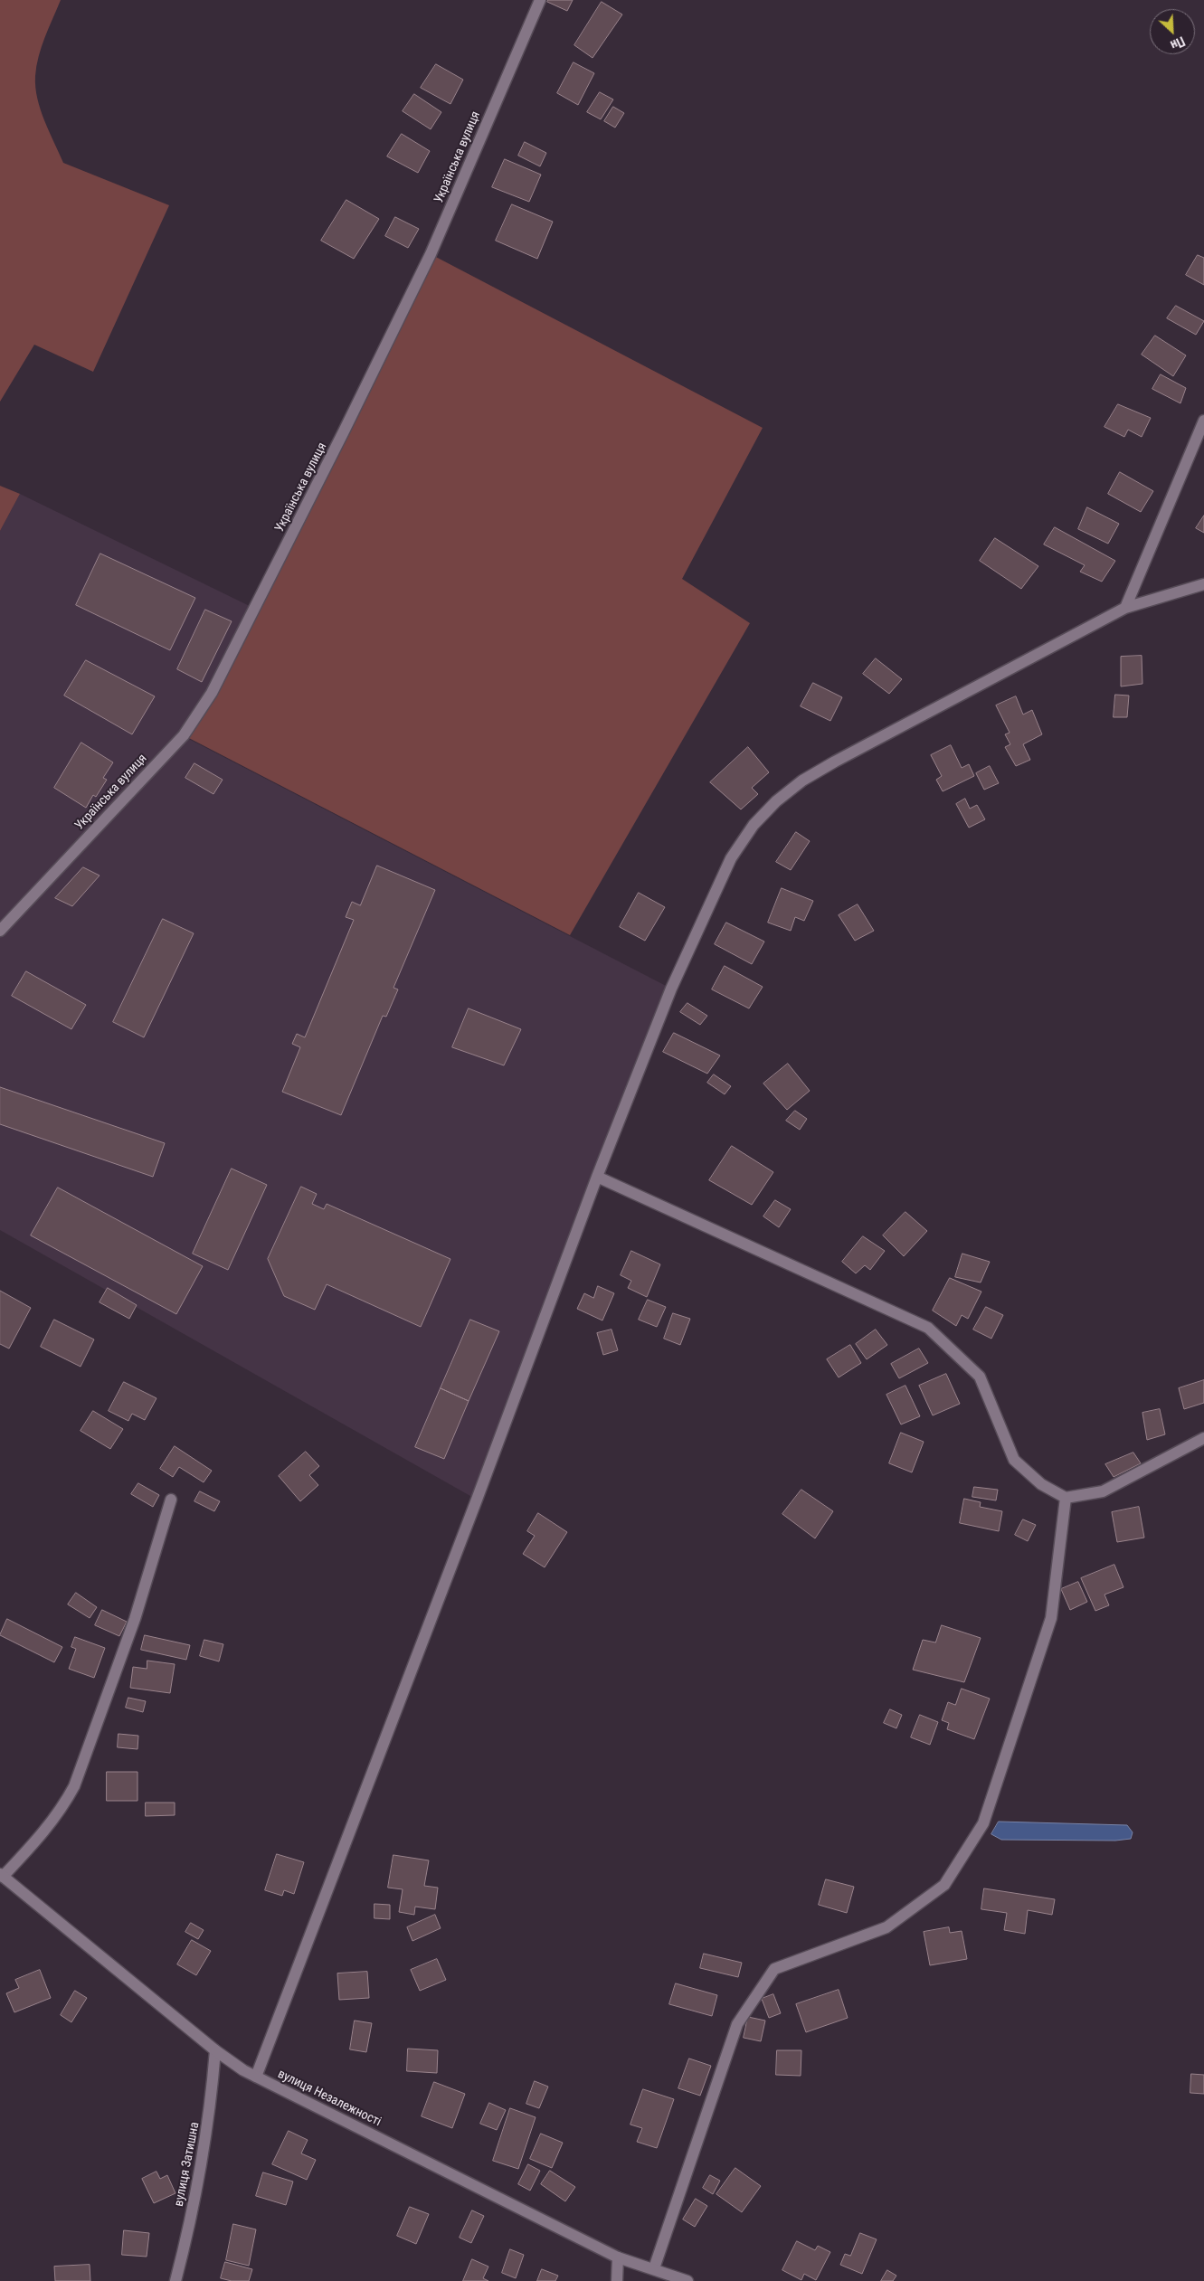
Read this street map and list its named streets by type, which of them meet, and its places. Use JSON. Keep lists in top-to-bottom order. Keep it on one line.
{"streets":{"street":["Українська вулиця","вулиця Незалежності","вулиця Затишна"]},"crossings":[["вулиця Незалежності","вулиця Затишна"]],"north":"bottom right"}
